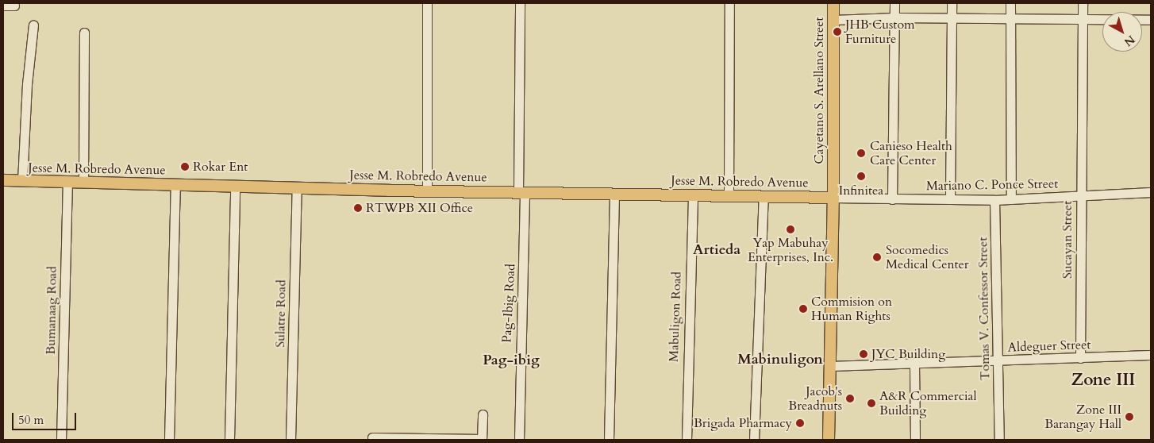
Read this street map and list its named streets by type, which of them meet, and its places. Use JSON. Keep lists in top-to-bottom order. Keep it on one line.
{"streets":{"main road":["Cayetano S. Arellano Street","Jesse M. Robredo Avenue"],"street":["Mariano C. Ponce Street","Sucayan Street","Pag-Ibig Road","Tomas V. Confessor Street","Bumanaag Road","Sulatre Road","Mabuligon Road","Aldeguer Street"]},"crossings":[["Cayetano S. Arellano Street","Jesse M. Robredo Avenue"],["Cayetano S. Arellano Street","Mariano C. Ponce Street"],["Cayetano S. Arellano Street","Aldeguer Street"],["Jesse M. Robredo Avenue","Mariano C. Ponce Street"],["Jesse M. Robredo Avenue","Pag-Ibig Road"],["Jesse M. Robredo Avenue","Bumanaag Road"],["Jesse M. Robredo Avenue","Sulatre Road"],["Jesse M. Robredo Avenue","Mabuligon Road"],["Mariano C. Ponce Street","Sucayan Street"],["Mariano C. Ponce Street","Tomas V. Confessor Street"],["Sucayan Street","Aldeguer Street"],["Tomas V. Confessor Street","Aldeguer Street"]],"districts":["Artieda","Mabinuligon","Pag-ibig","Zone III"],"places":["JHB Custom Furniture","Canieso Health Care Center","Rokar Ent","Infinitea","RTWPB XII Office","Yap Mabuhay Enterprises, Inc.","Socomedics Medical Center","Commision on Human Rights","JYC Building","Jacob's Breadnuts","A&R Commercial Building","Zone III Barangay Hall","Brigada Pharmacy"],"scale_bar":"50 m","north":"bottom right"}
